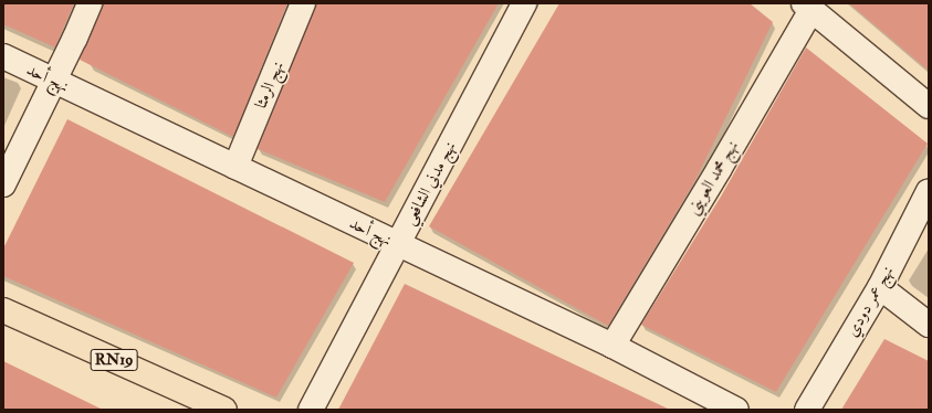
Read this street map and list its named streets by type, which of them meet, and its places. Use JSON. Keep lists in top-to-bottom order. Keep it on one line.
{"streets":{"main road":["RN19"],"street":["نهج أحد","نهج الرمثا","نهج محمد العويني","نهج مدني الشافعي","نهج عمر دودي"]},"crossings":[["نهج أحد","نهج الرمثا"],["نهج أحد","نهج محمد العويني"],["نهج أحد","نهج مدني الشافعي"]]}
